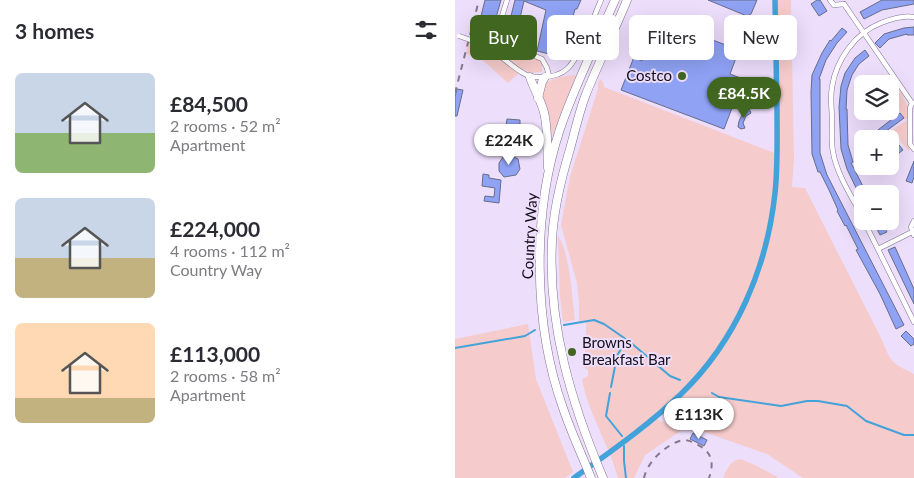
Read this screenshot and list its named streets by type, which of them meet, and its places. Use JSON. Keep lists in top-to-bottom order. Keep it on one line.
{"streets":{"highway":["Country Way"]},"places":["Costco","Browns Breakfast Bar"],"page":{"heading":"3 homes","chip":["Buy","Rent","Filters","New"],"list":[{"name":"£84,500","note":"2 rooms · 52 m² · Apartment"},{"name":"£224,000","note":"4 rooms · 112 m² · Country Way"},{"name":"£113,000","note":"2 rooms · 58 m² · Apartment"}],"map_buttons":["+","−"],"price":["£84.5K","£224K","£113K"]}}
